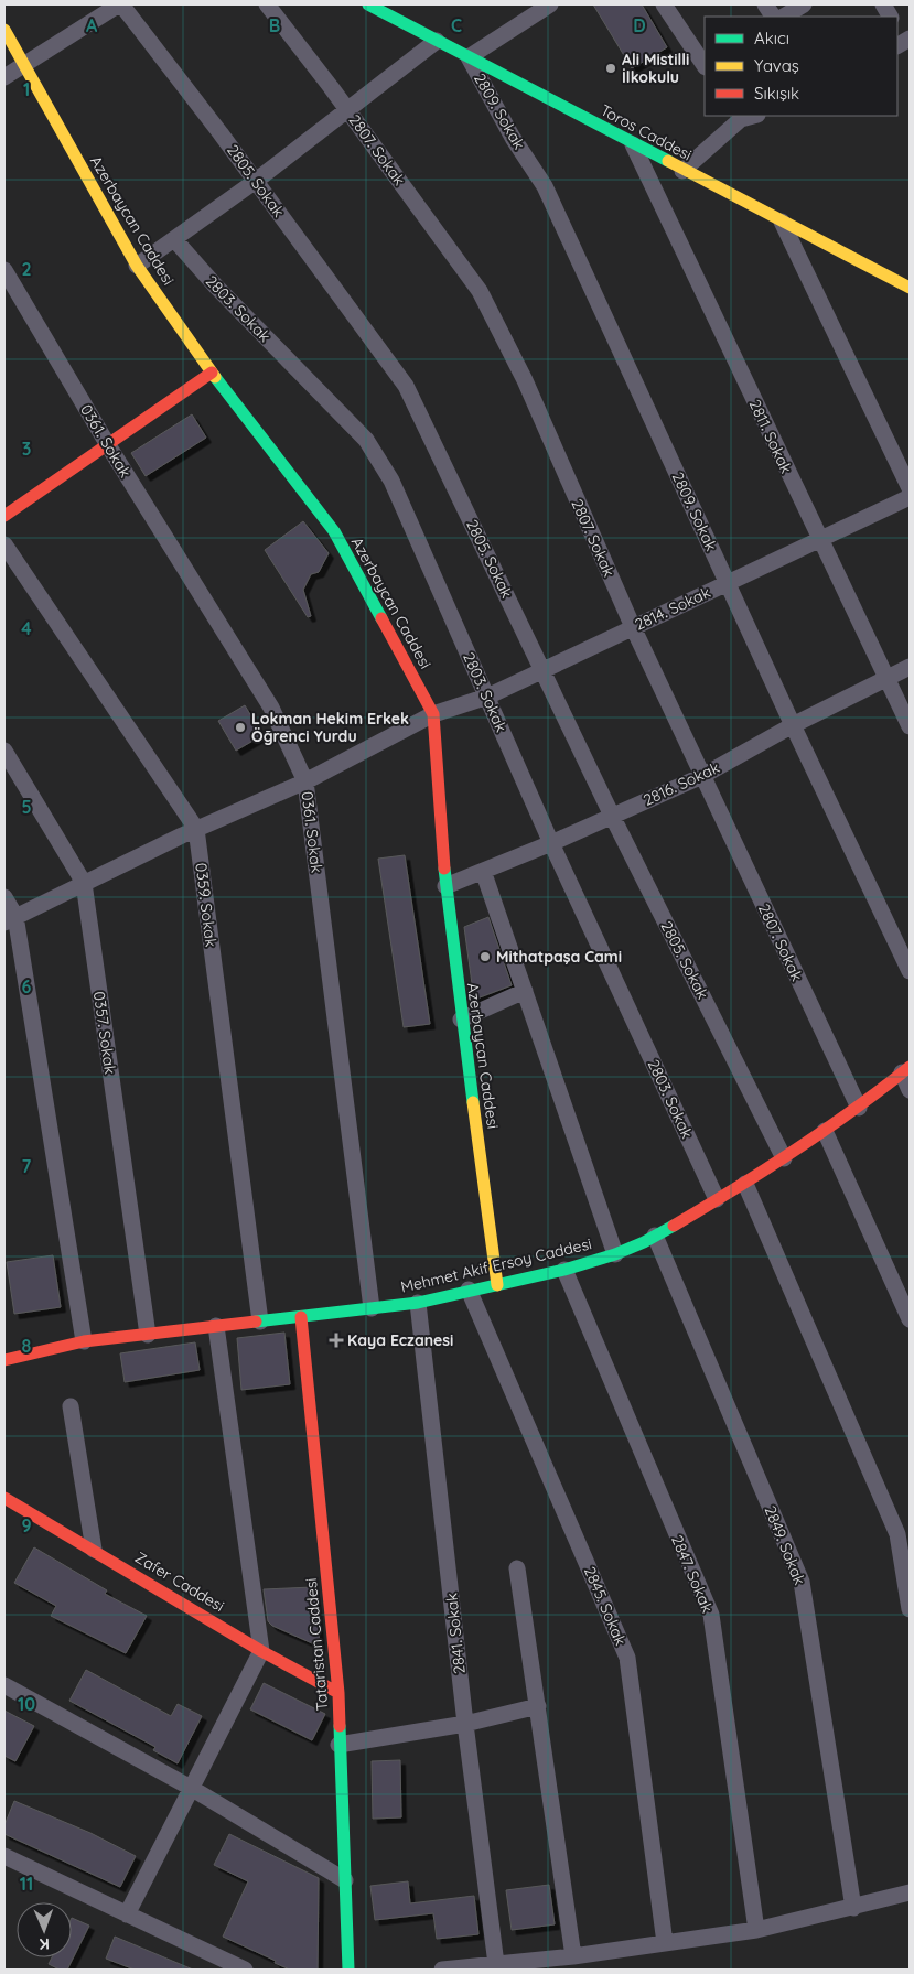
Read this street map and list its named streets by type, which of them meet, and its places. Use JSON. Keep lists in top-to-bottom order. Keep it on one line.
{"streets":{"street":["2809. Sokak","Toros Caddesi","2807. Sokak","2805. Sokak","Azerbaycan Caddesi","2803. Sokak","2811. Sokak","0361. Sokak","2814. Sokak","2816. Sokak","0359. Sokak","0357. Sokak","Mehmet Akif Ersoy Caddesi","2849. Sokak","2847. Sokak","Zafer Caddesi","2845. Sokak","2841. Sokak","Tataristan Caddesi"]},"crossings":[["2809. Sokak","Toros Caddesi"],["2809. Sokak","2814. Sokak"],["2809. Sokak","2816. Sokak"],["Toros Caddesi","2811. Sokak"],["2807. Sokak","2814. Sokak"],["2807. Sokak","2816. Sokak"],["2807. Sokak","Mehmet Akif Ersoy Caddesi"],["2805. Sokak","2814. Sokak"],["2805. Sokak","2816. Sokak"],["2805. Sokak","Mehmet Akif Ersoy Caddesi"],["Azerbaycan Caddesi","2814. Sokak"],["Azerbaycan Caddesi","2816. Sokak"],["Azerbaycan Caddesi","Mehmet Akif Ersoy Caddesi"],["2803. Sokak","2814. Sokak"],["2803. Sokak","2816. Sokak"],["2803. Sokak","Mehmet Akif Ersoy Caddesi"],["2811. Sokak","2814. Sokak"],["2811. Sokak","2816. Sokak"],["0361. Sokak","2814. Sokak"],["0361. Sokak","Mehmet Akif Ersoy Caddesi"],["2814. Sokak","0359. Sokak"],["2814. Sokak","0357. Sokak"],["0359. Sokak","Mehmet Akif Ersoy Caddesi"],["0357. Sokak","Mehmet Akif Ersoy Caddesi"],["Mehmet Akif Ersoy Caddesi","2849. Sokak"],["Mehmet Akif Ersoy Caddesi","2847. Sokak"],["Mehmet Akif Ersoy Caddesi","2845. Sokak"],["Mehmet Akif Ersoy Caddesi","2841. Sokak"],["Mehmet Akif Ersoy Caddesi","Tataristan Caddesi"],["Zafer Caddesi","Tataristan Caddesi"]],"places":{"other":["Ali Mistilli İlkokulu","Lokman Hekim Erkek Öğrenci Yurdu","Mithatpaşa Cami"],"health":["Kaya Eczanesi"]},"legend":["Akıcı","Yavaş","Sıkışık"],"north":"bottom","grid":{"columns":["A","B","C","D"],"rows":["1","2","3","4","5","6","7","8","9","10","11"]}}
